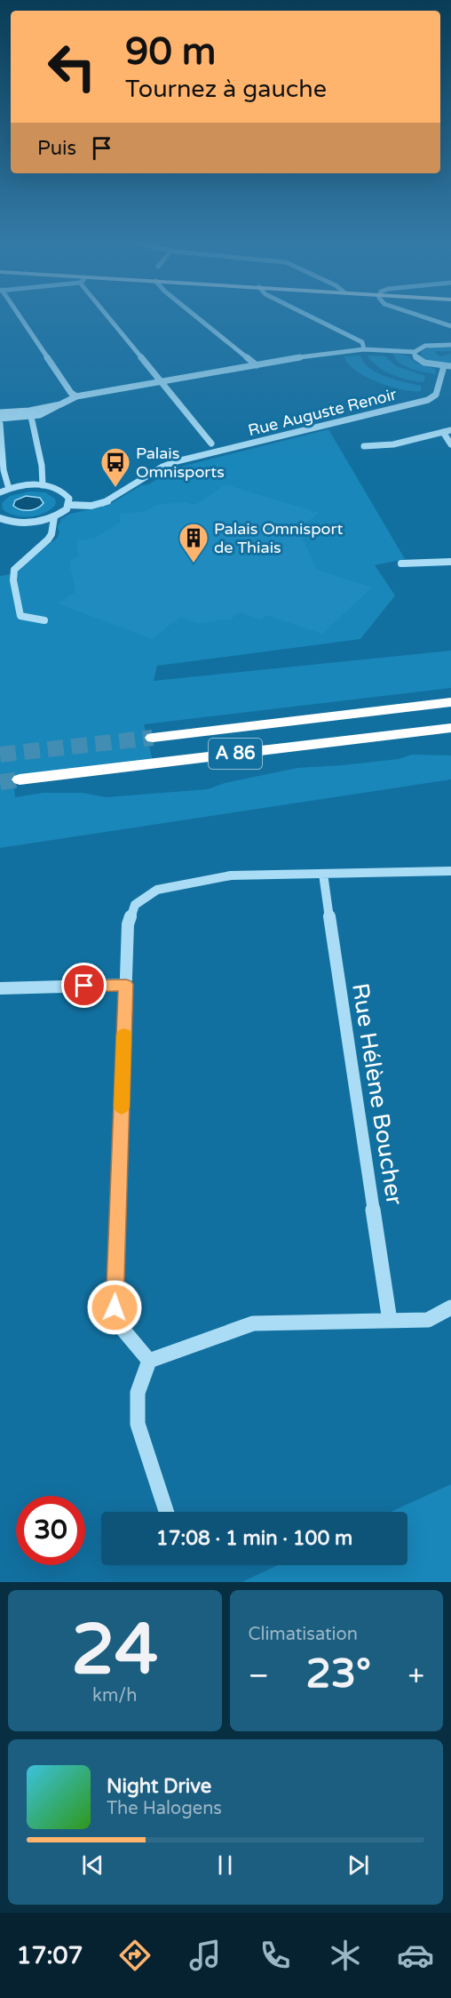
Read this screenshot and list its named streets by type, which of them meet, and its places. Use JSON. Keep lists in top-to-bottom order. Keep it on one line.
{"streets":{"highway":["A 86"],"street":["Rue Auguste Renoir","Rue Hélène Boucher"]},"places":{"bus stop":["Palais Omnisports"],"building":["Palais Omnisport de Thiais"]},"page":{"turn":["90 m","Tournez à gauche"],"then":"Puis","limit":"30","trip":"17:08 · 1 min · 100 m","tile":[["24","km/h"],"Climatisation"],"heat":["−","23°","+"],"song":["Night Drive","The Halogens"],"tabs":"17:07"}}
